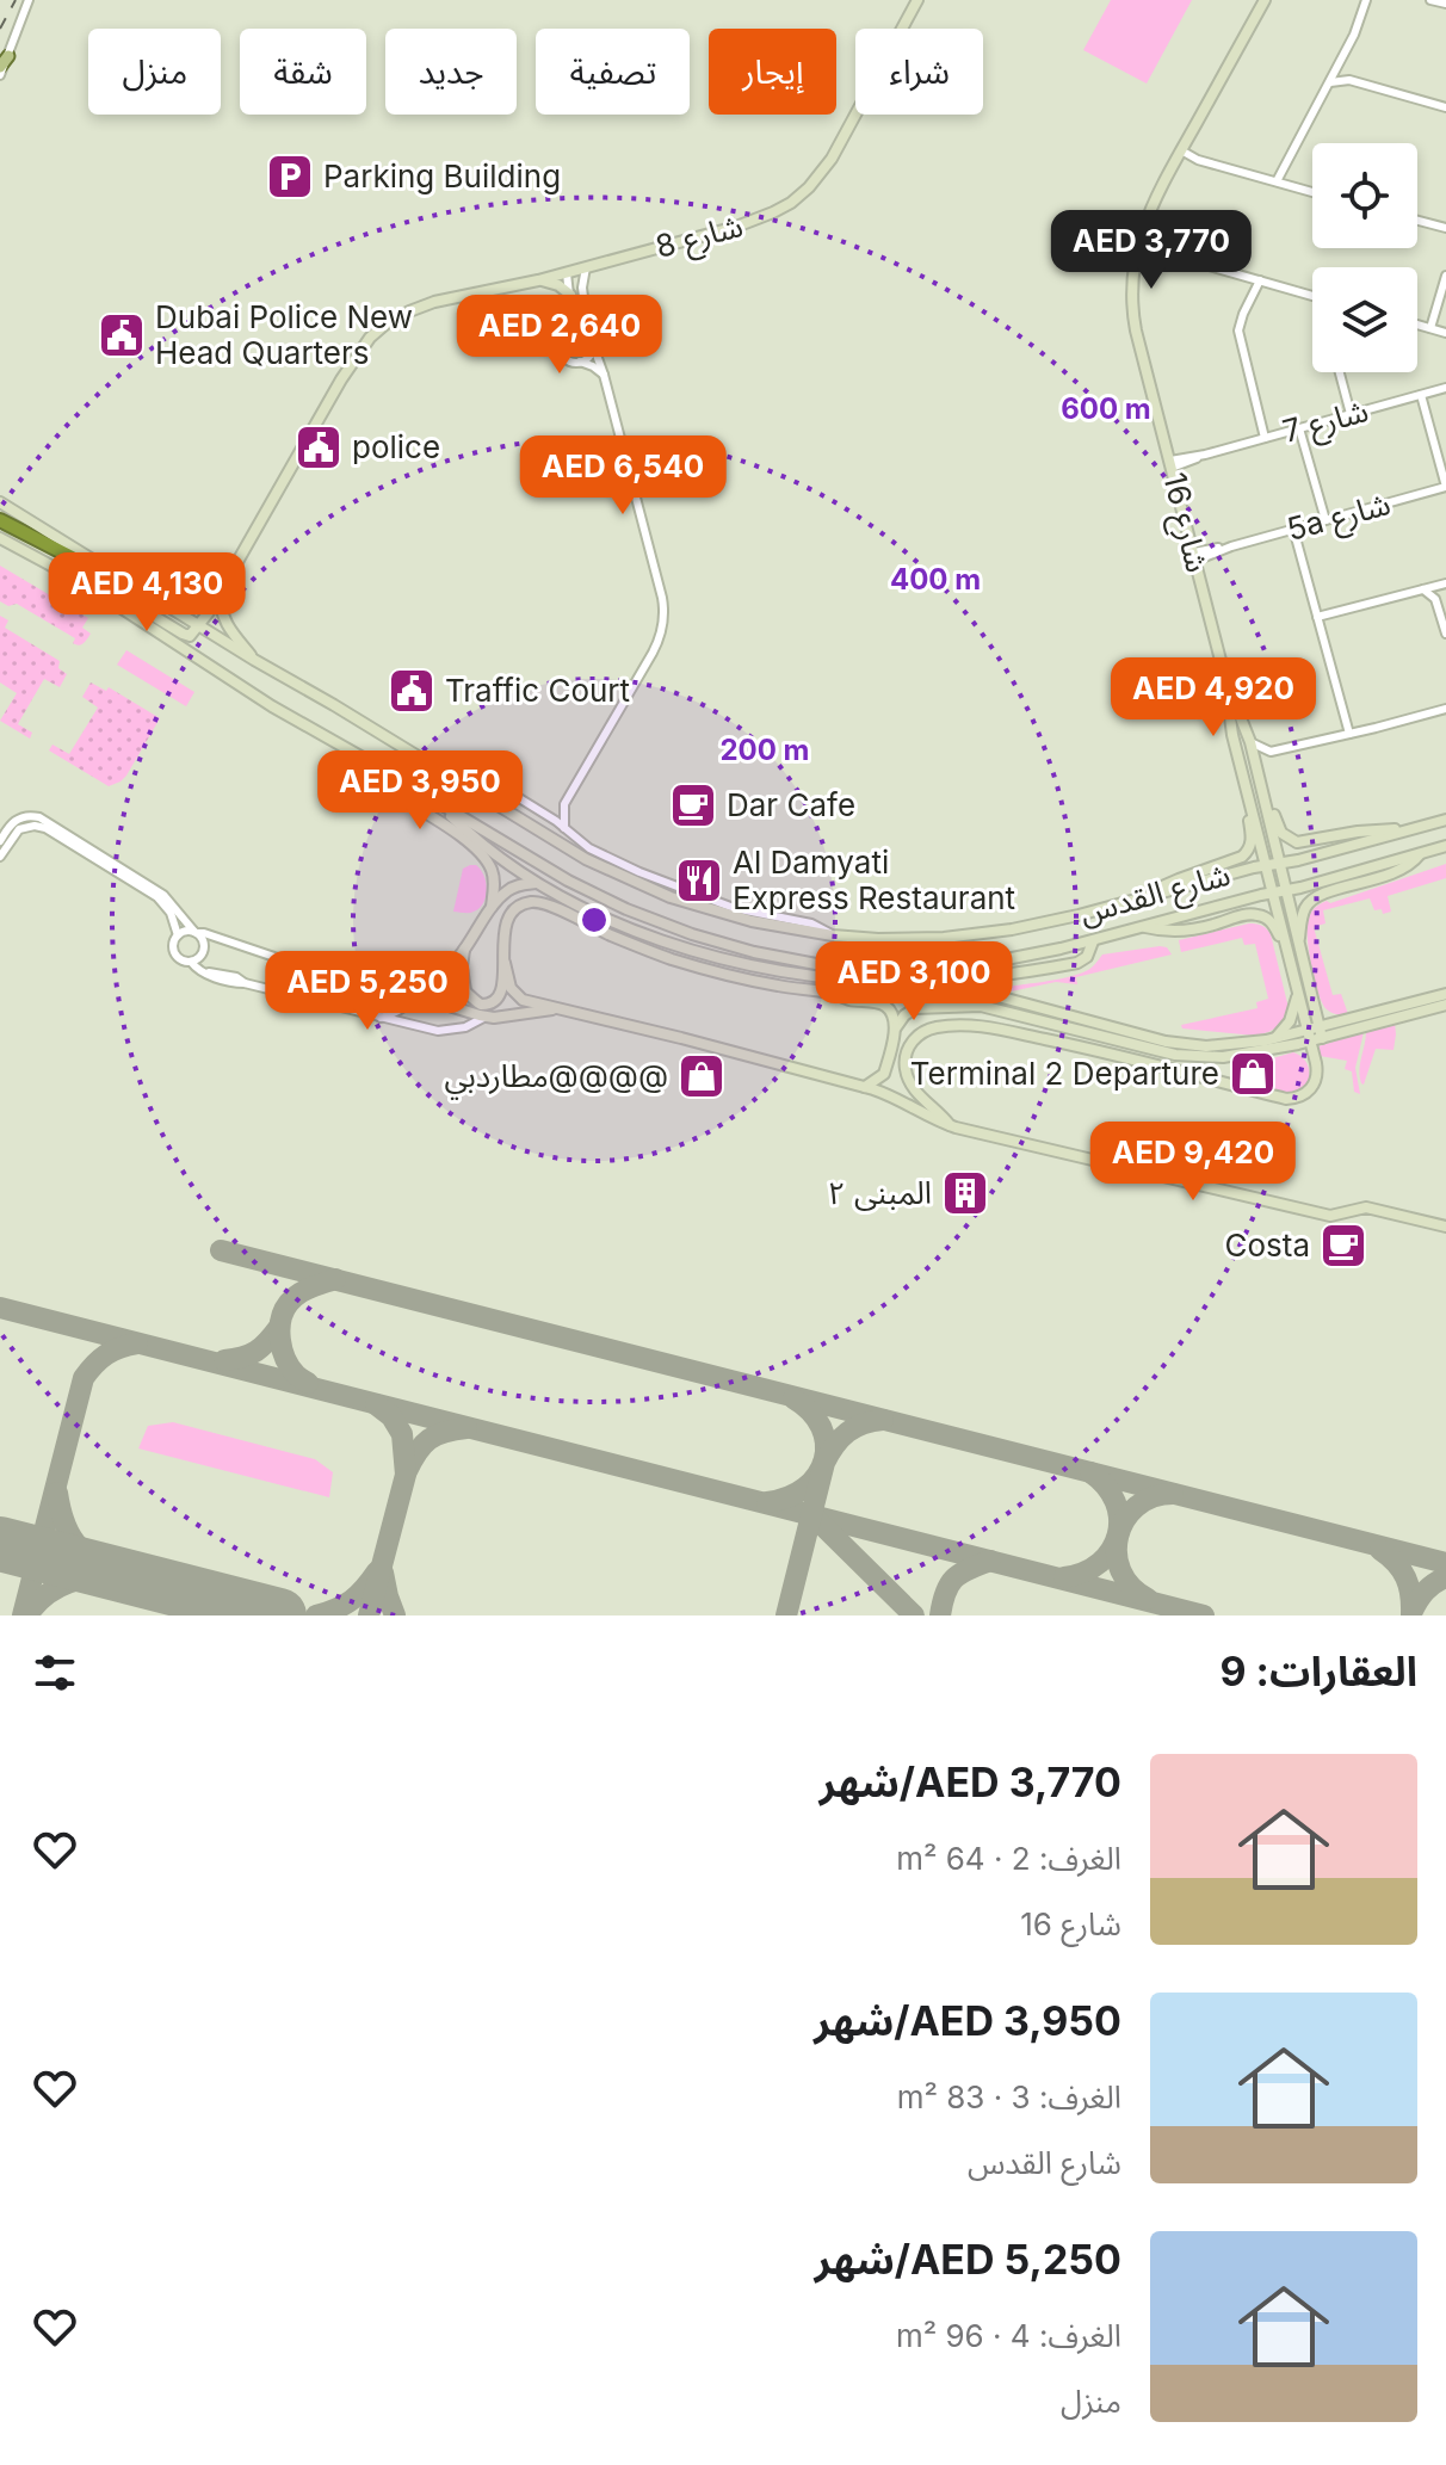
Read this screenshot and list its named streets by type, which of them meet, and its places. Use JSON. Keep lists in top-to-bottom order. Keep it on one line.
{"streets":{"street":["شارع 8","شارع 7","5a شارع","شارع 16","شارع القدس"]},"crossings":[["شارع 8","شارع القدس"],["شارع 7","شارع 16"],["5a شارع","شارع 16"],["شارع 16","شارع القدس"]],"places":{"parking":["Parking Building"],"public building":["Dubai Police New Head Quarters","police","Traffic Court"],"cafe":["Dar Cafe","Costa"],"restaurant":["Al Damyati Express Restaurant"],"shop":["Terminal 2 Departure","مطاردبي@@@@"],"building":["المبنى ٢"]},"page":{"chip":["شراء","إيجار","تصفية","جديد","شقة","منزل"],"price":["AED 3,770","AED 2,640","AED 6,540","AED 4,130","AED 4,920","AED 3,950","AED 3,100","AED 5,250","AED 9,420"],"heading":"العقارات: 9","list":[{"name":"AED 3,770/شهر","note":"الغرف: 2 · 64 m² · شارع 16"},{"name":"AED 3,950/شهر","note":"الغرف: 3 · 83 m² · شارع القدس"},{"name":"AED 5,250/شهر","note":"الغرف: 4 · 96 m² · منزل"}]},"rings":["600 m","400 m","200 m"]}
